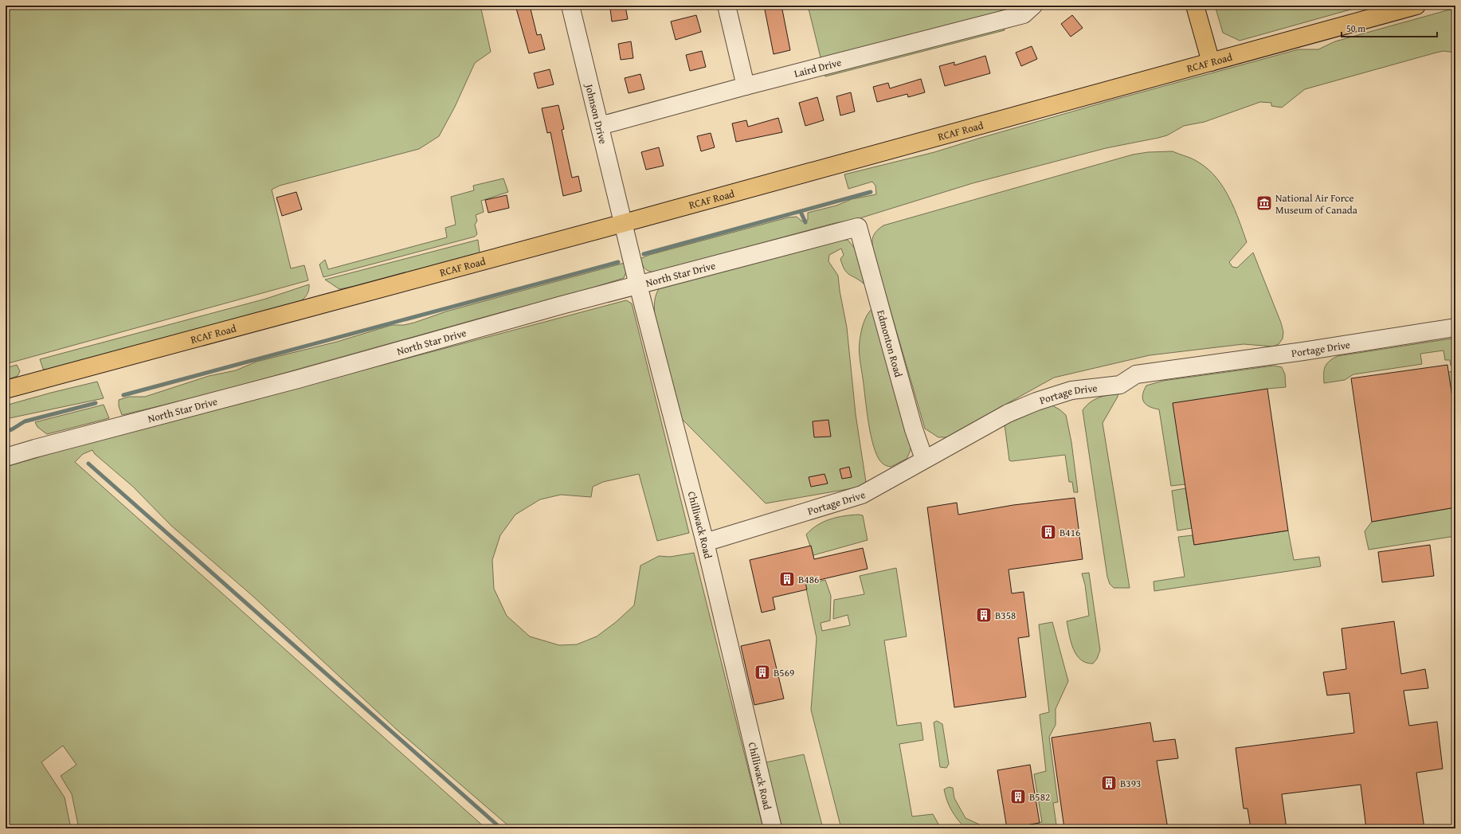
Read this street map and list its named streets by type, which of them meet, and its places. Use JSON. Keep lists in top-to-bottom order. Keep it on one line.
{"streets":{"main road":["RCAF Road"],"street":["Laird Drive","Johnson Drive","North Star Drive","Edmonton Road","Portage Drive","Chilliwack Road"]},"crossings":[["RCAF Road","Johnson Drive"],["RCAF Road","Chilliwack Road"],["Laird Drive","Johnson Drive"],["Johnson Drive","Chilliwack Road"],["North Star Drive","Edmonton Road"],["North Star Drive","Chilliwack Road"],["Edmonton Road","Portage Drive"],["Portage Drive","Chilliwack Road"]],"places":{"museum":["National Air Force Museum of Canada"],"building":["B416","B486","B358","B569","B393","B582"]},"scale_bar":"50 m"}
